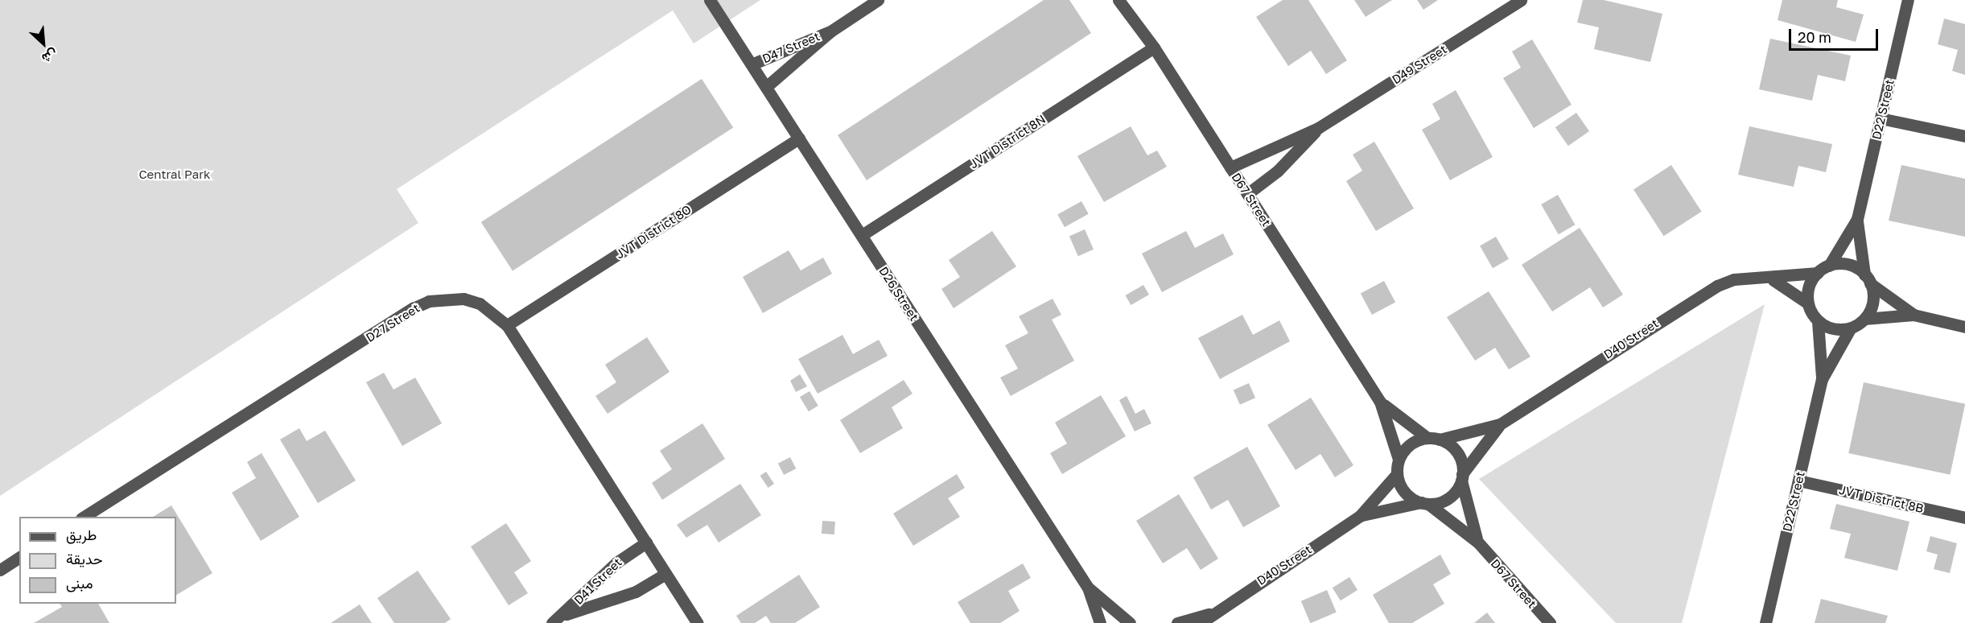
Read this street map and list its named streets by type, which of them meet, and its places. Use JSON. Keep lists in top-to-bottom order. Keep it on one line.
{"streets":{"street":["D47 Street","D49 Street","D22 Street","JVT District 8N","D67 Street","JVT District 8O","D26 Street","D27 Street","D40 Street","JVT District 8B","D41 Street"]},"crossings":[["D47 Street","D26 Street"],["D49 Street","D67 Street"],["D22 Street","D40 Street"],["D22 Street","JVT District 8B"],["JVT District 8N","D67 Street"],["JVT District 8N","D26 Street"],["D67 Street","D40 Street"],["JVT District 8O","D26 Street"],["JVT District 8O","D27 Street"],["D27 Street","D41 Street"]],"parks":["Central Park"],"legend":["طريق","حديقة","مبنى"],"scale_bar":"20 m","north":"bottom right"}
